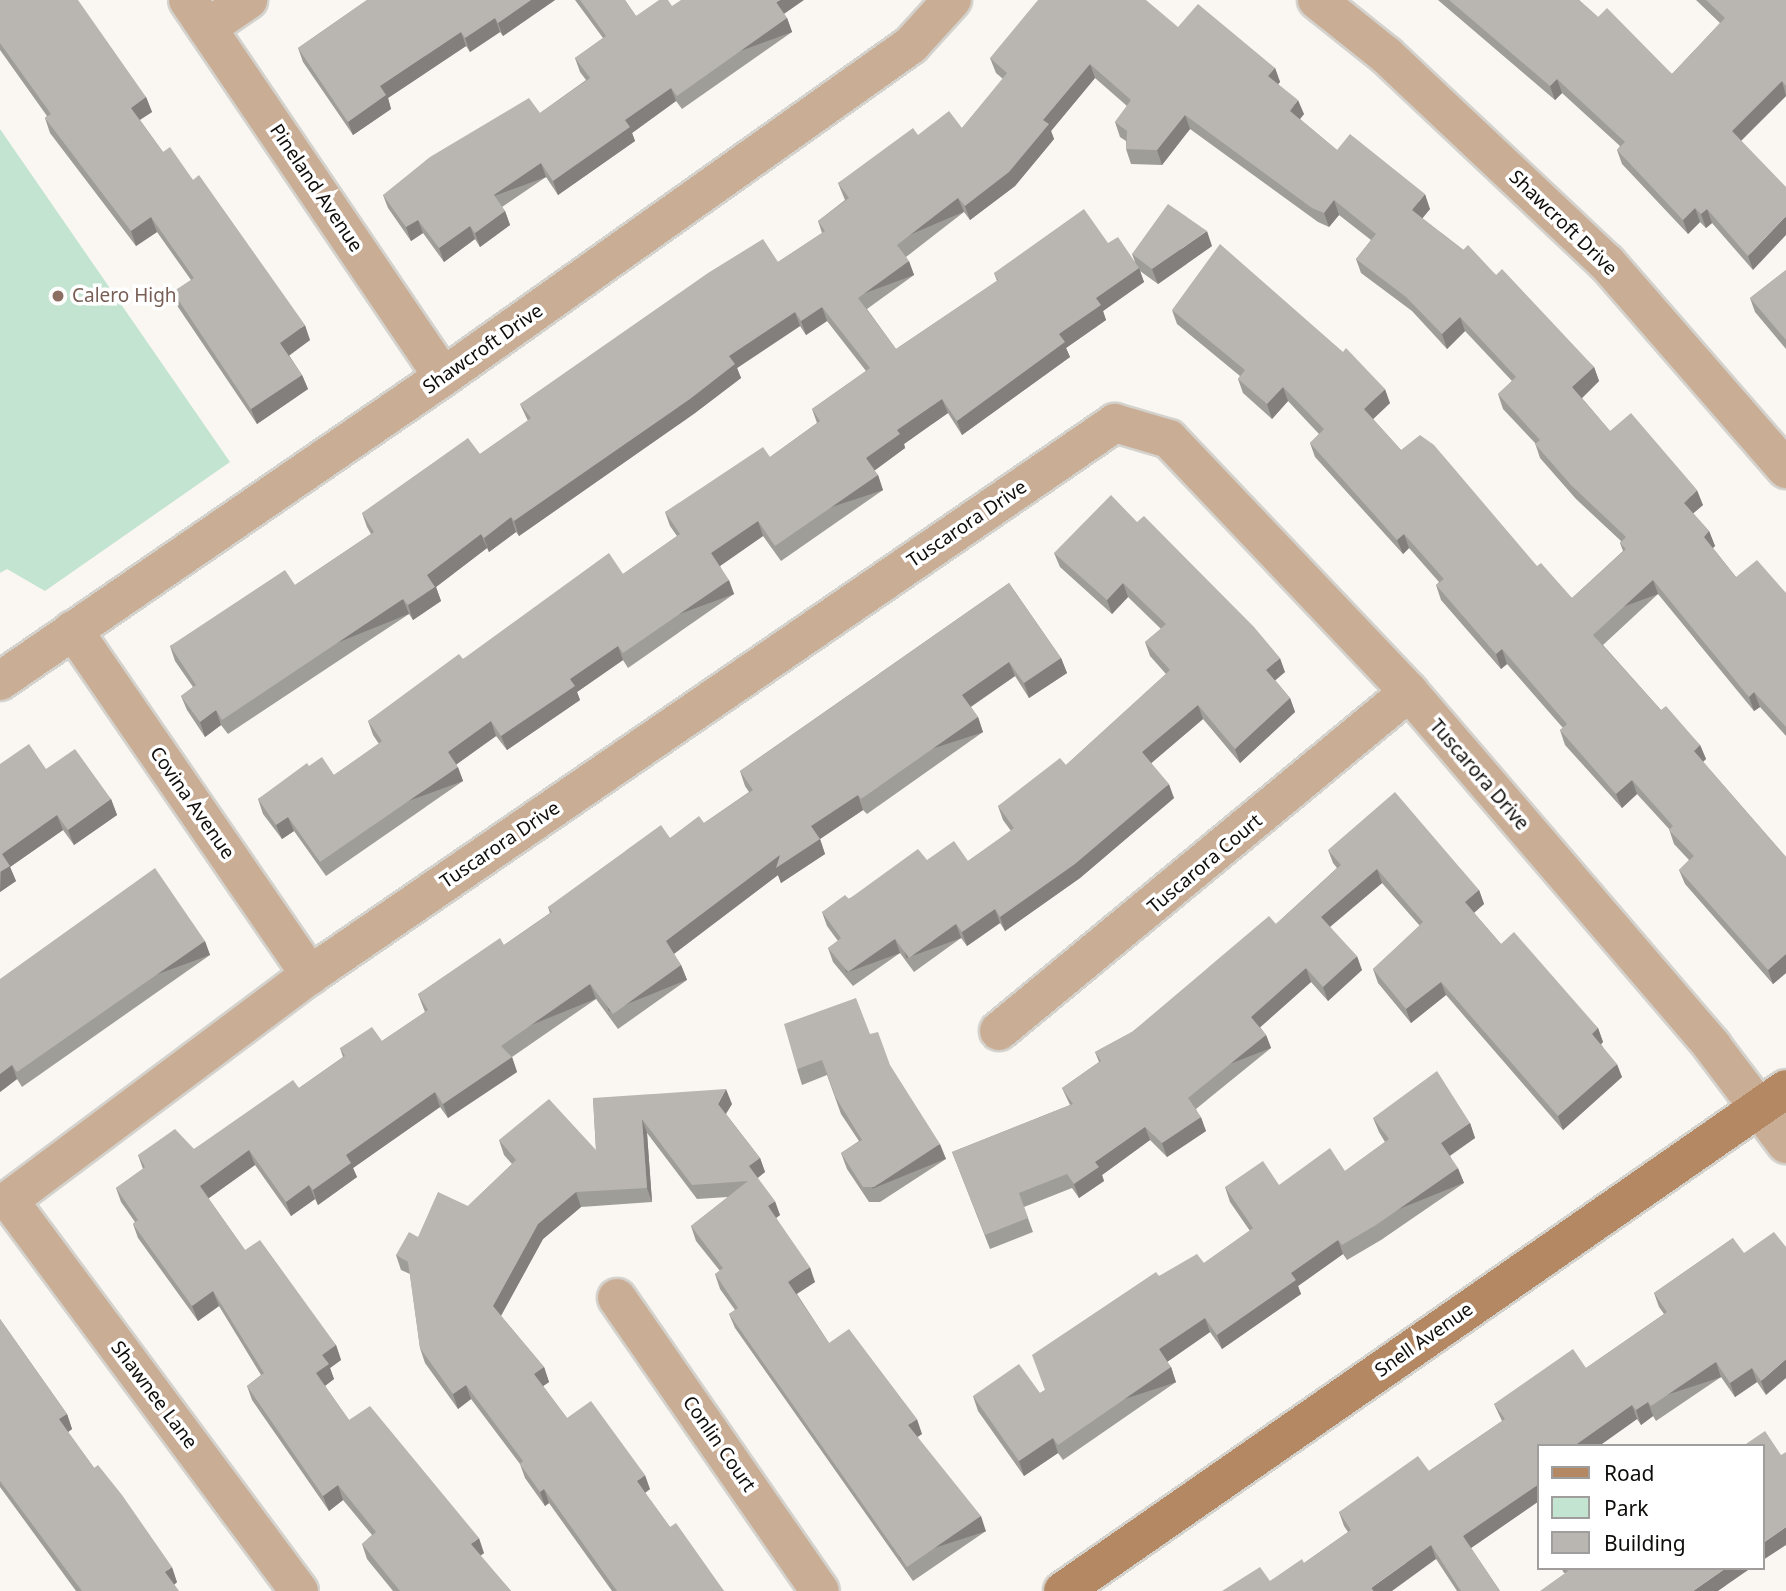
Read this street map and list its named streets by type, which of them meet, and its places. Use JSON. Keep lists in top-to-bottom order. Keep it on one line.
{"streets":{"main road":["Snell Avenue"],"street":["Pineland Avenue","Shawcroft Drive","Tuscarora Drive","Covina Avenue","Tuscarora Court","Shawnee Lane","Conlin Court"]},"crossings":[["Pineland Avenue","Shawcroft Drive"],["Shawcroft Drive","Covina Avenue"],["Tuscarora Drive","Covina Avenue"],["Tuscarora Drive","Tuscarora Court"],["Tuscarora Drive","Snell Avenue"],["Tuscarora Drive","Shawnee Lane"]],"places":["Calero High"],"legend":["Road","Park","Building"]}
